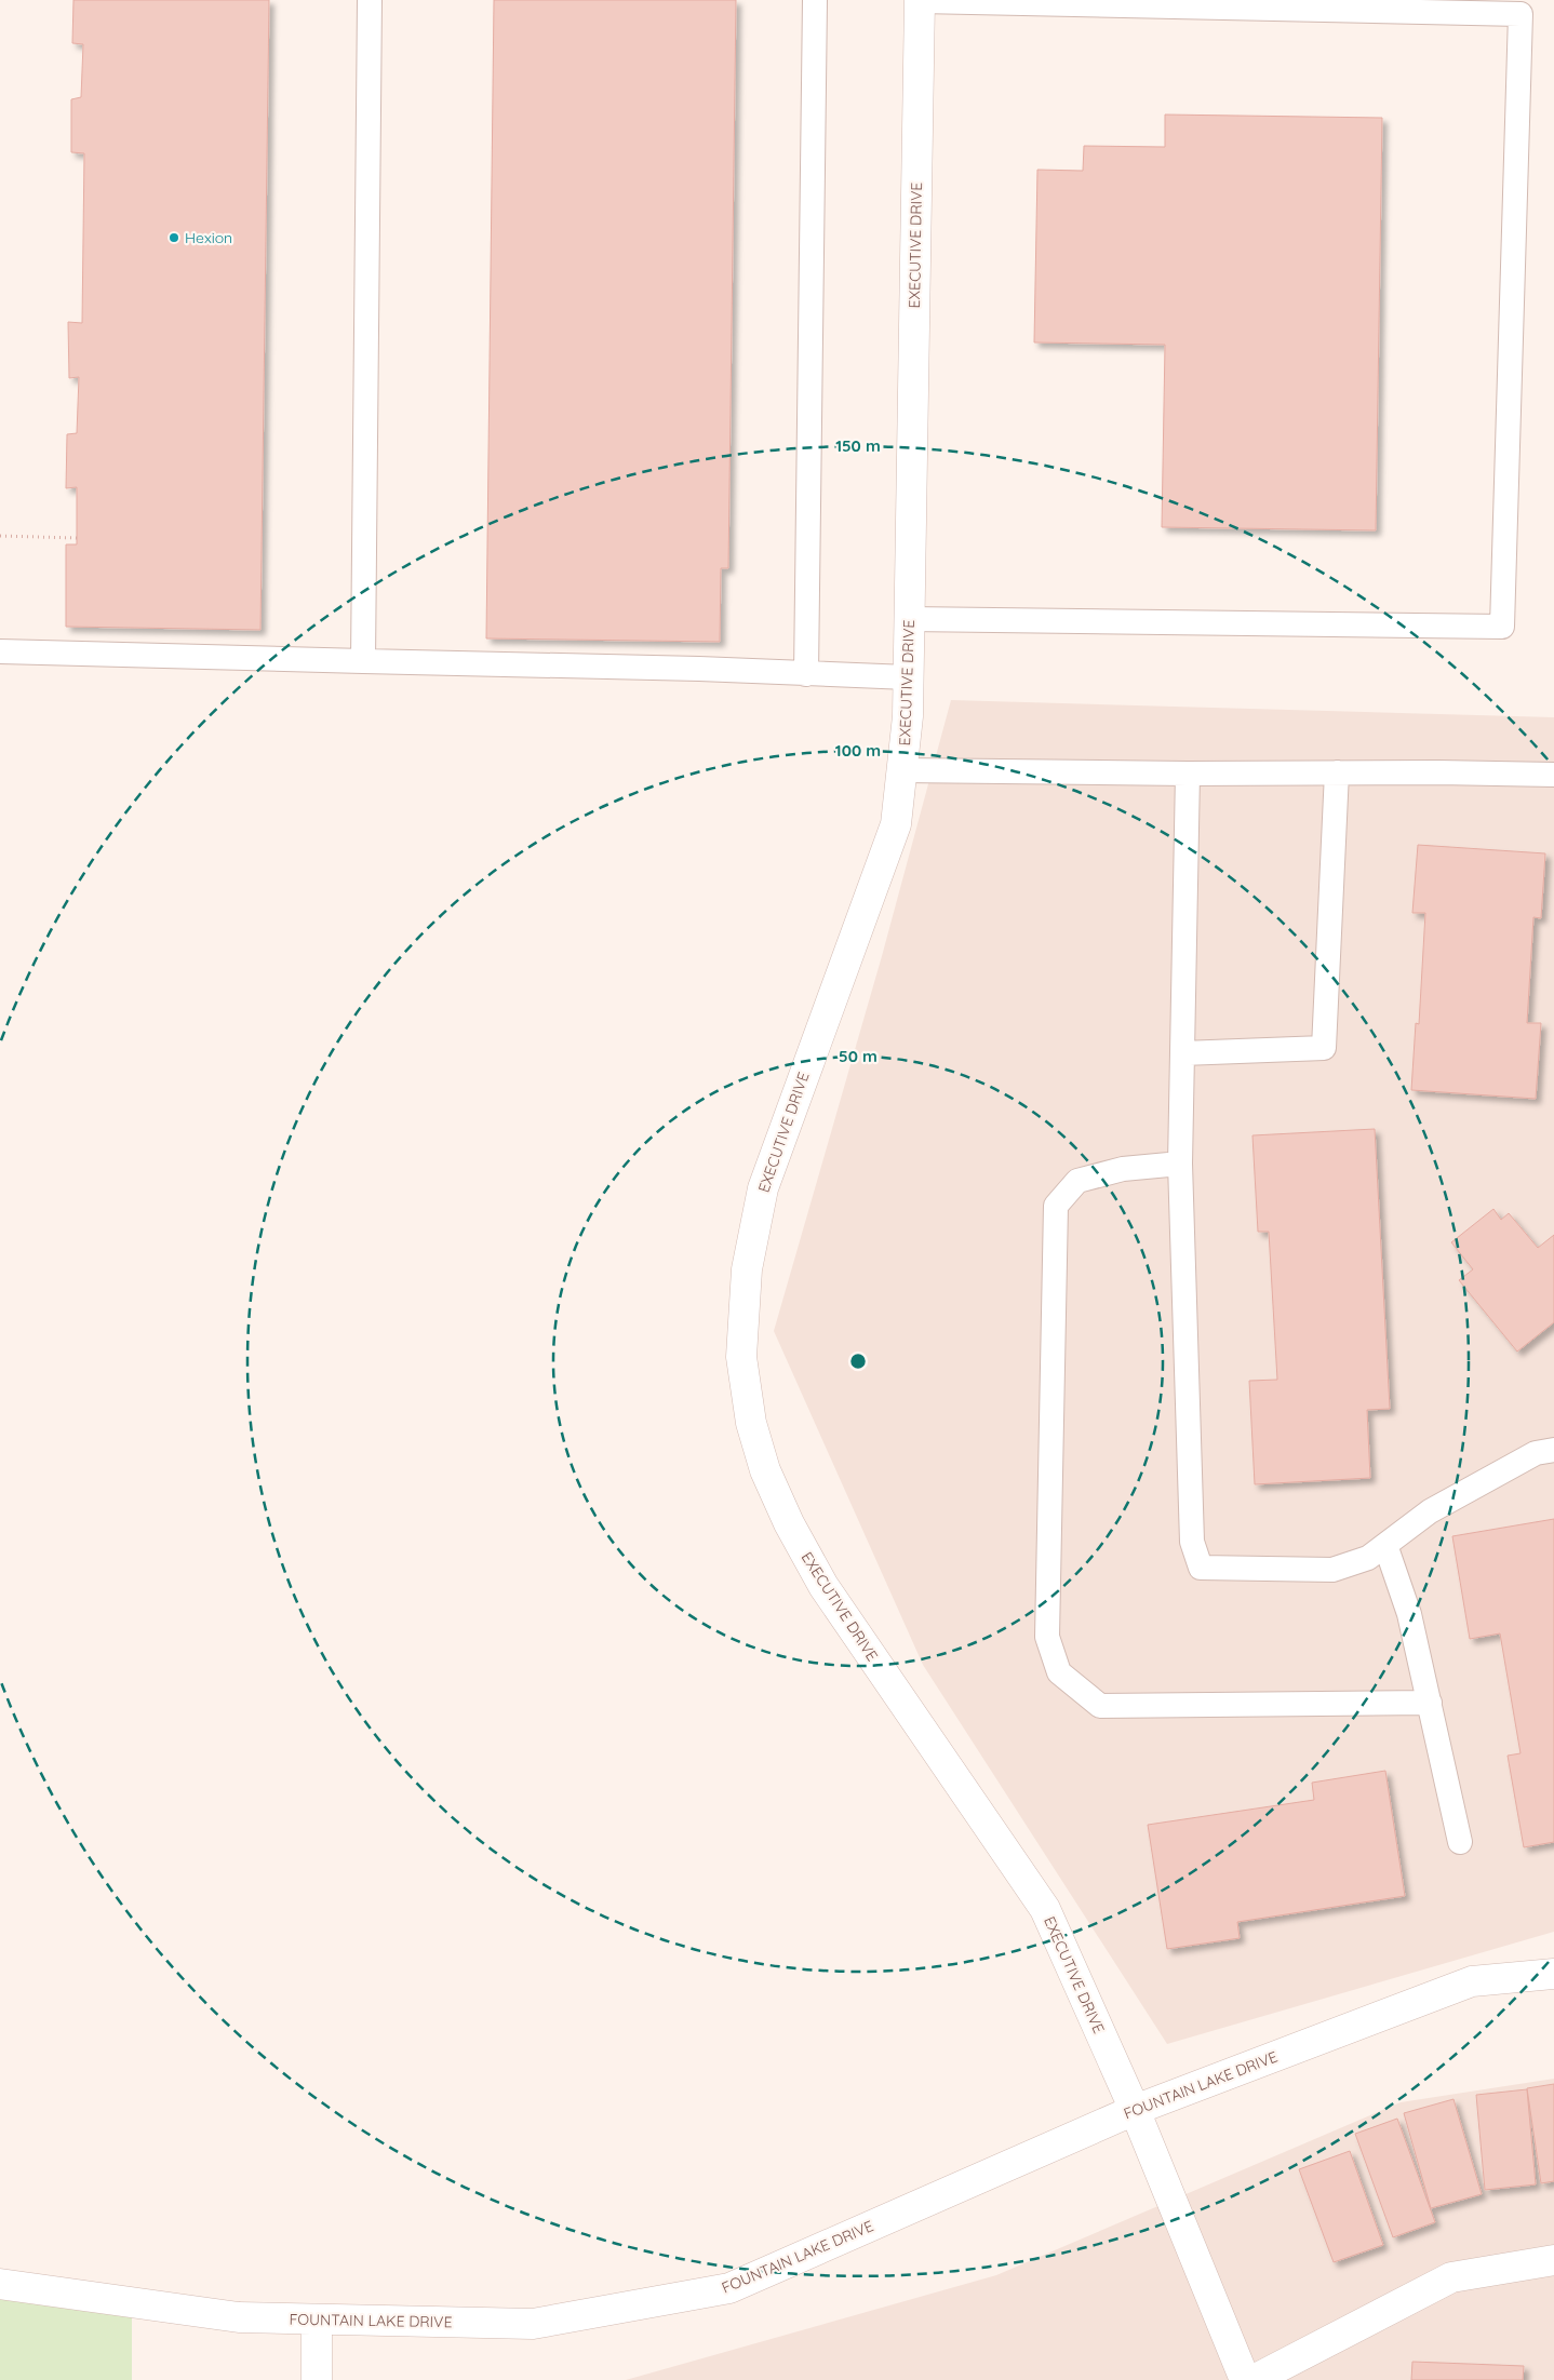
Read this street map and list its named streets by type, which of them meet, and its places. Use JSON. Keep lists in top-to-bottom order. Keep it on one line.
{"streets":{"street":["EXECUTIVE DRIVE","FOUNTAIN LAKE DRIVE"]},"crossings":[["EXECUTIVE DRIVE","FOUNTAIN LAKE DRIVE"]],"places":["Hexion"],"rings":["150 m","100 m","50 m"]}
